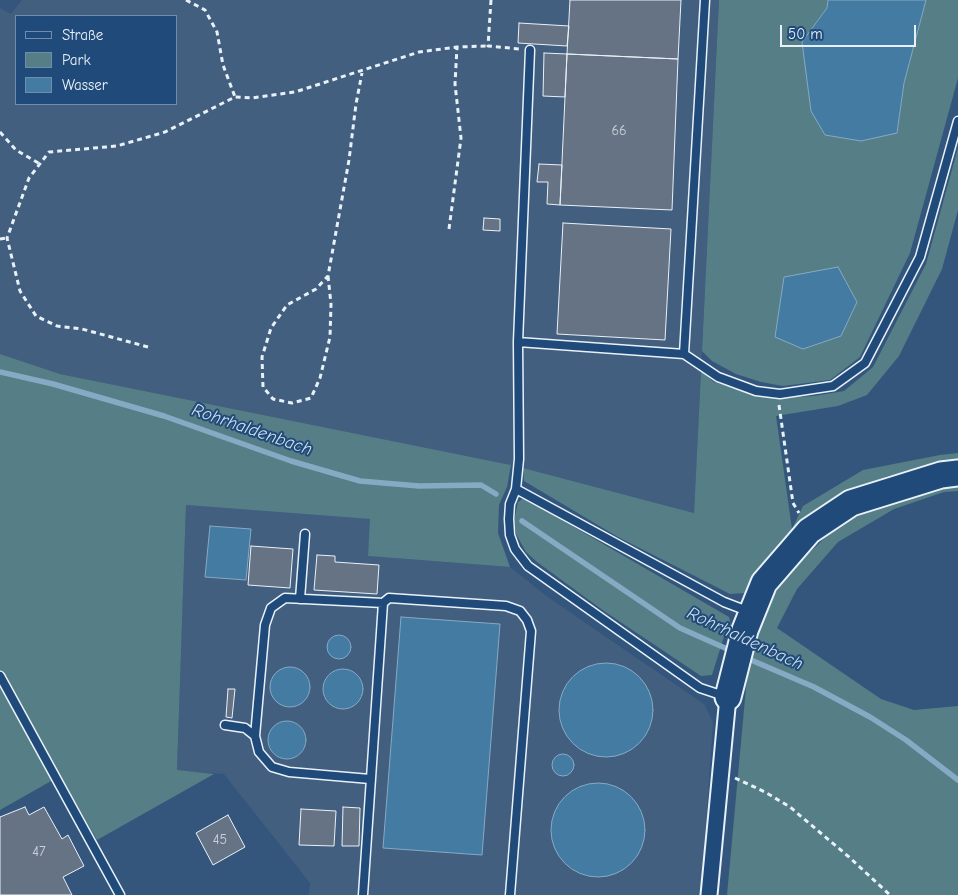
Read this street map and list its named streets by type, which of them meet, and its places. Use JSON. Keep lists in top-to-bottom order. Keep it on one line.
{"water":["Rohrhaldenbach"],"house_numbers":["66","45","47"],"legend":["Straße","Park","Wasser"],"scale_bar":"50 m"}
